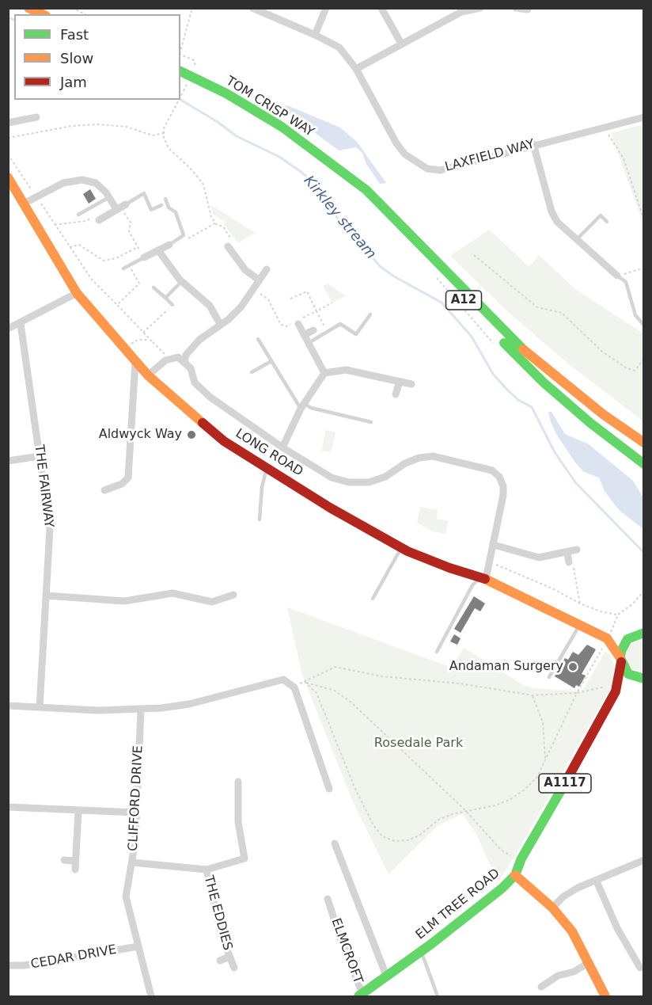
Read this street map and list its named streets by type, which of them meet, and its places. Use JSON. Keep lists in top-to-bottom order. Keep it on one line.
{"streets":{"main road":["TOM CRISP WAY","A12","LONG ROAD","A1117","ELM TREE ROAD"],"street":["LAXFIELD WAY","THE FAIRWAY","CLIFFORD DRIVE","THE EDDIES","ELMCROFT","CEDAR DRIVE"]},"crossings":[["TOM CRISP WAY","A12"],["LONG ROAD","ELM TREE ROAD"],["CLIFFORD DRIVE","CEDAR DRIVE"],["ELM TREE ROAD","ELMCROFT"]],"water":["Kirkley stream"],"parks":["Rosedale Park"],"places":["Aldwyck Way","Andaman Surgery"],"legend":["Fast","Slow","Jam"]}
